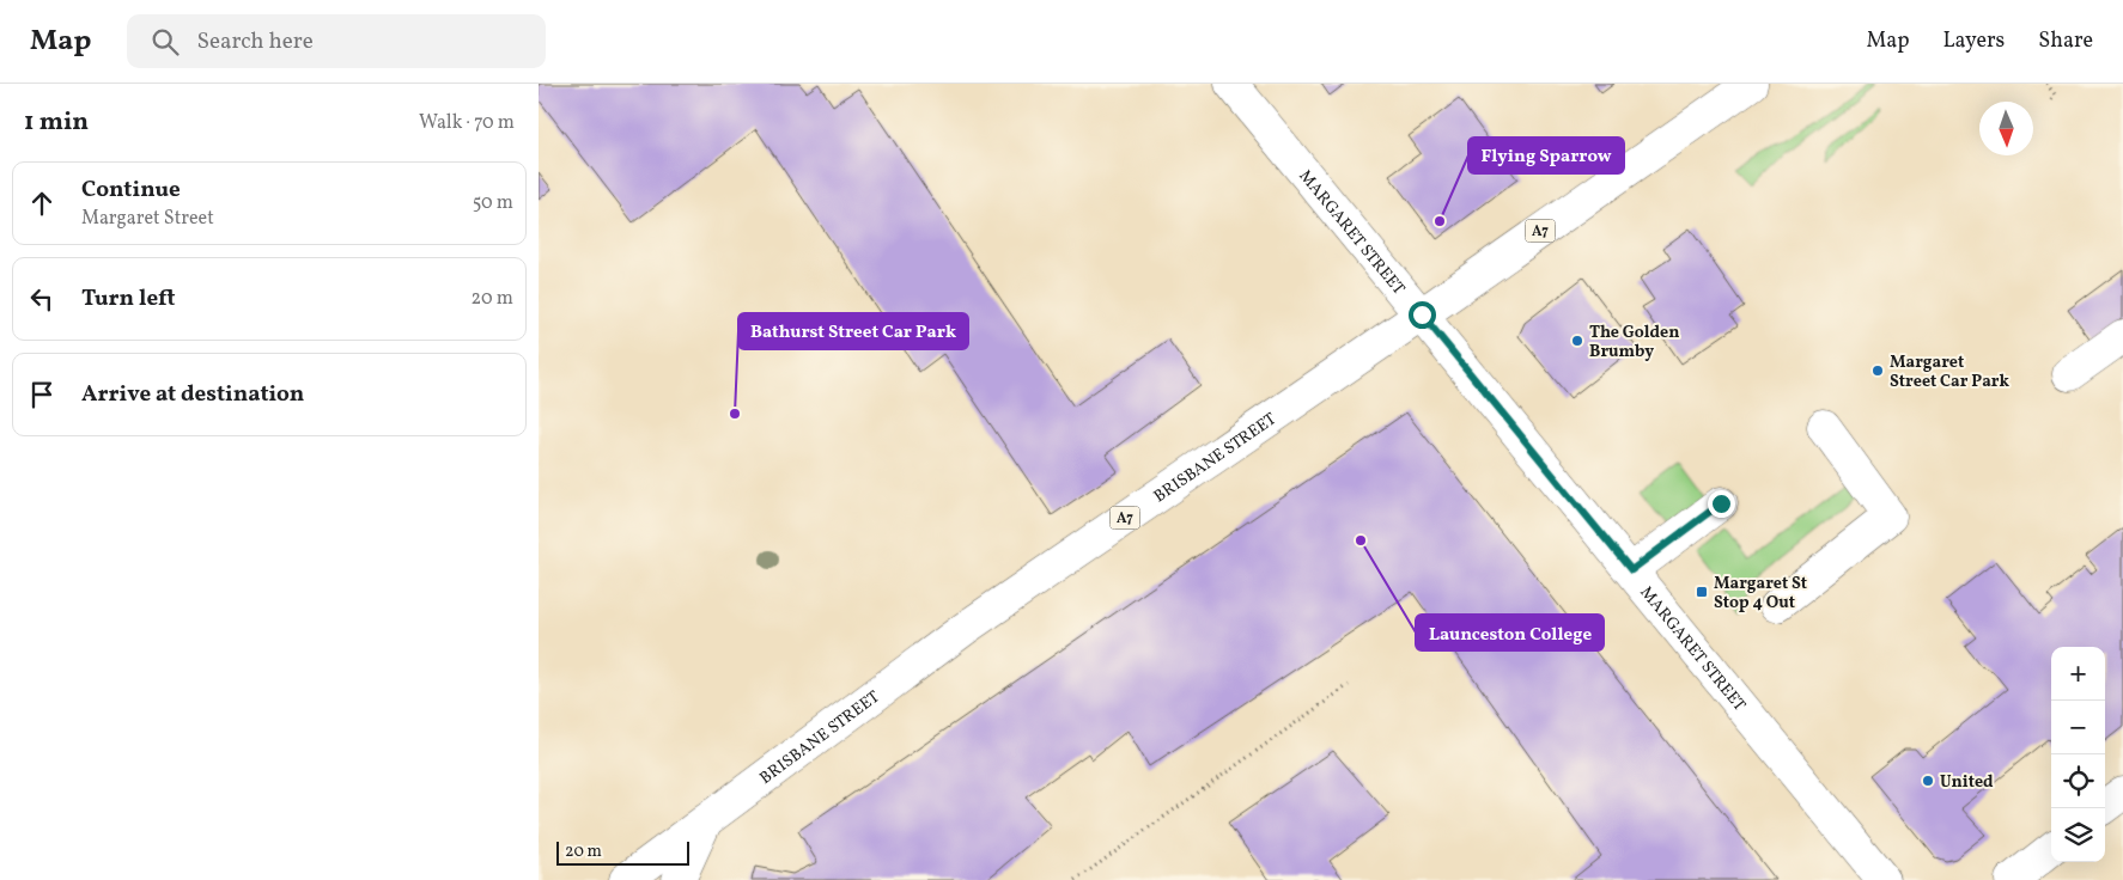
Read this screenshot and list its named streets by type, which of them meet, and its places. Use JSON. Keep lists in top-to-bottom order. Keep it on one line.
{"streets":{"main road":["A7","MARGARET STREET","BRISBANE STREET"]},"crossings":[["MARGARET STREET","BRISBANE STREET"]],"places":{"other":["Flying Sparrow","The Golden Brumby","Margaret Street Car Park","Bathurst Street Car Park","Launceston College","United"],"transit":["Margaret St Stop 4 Out"]},"scale_bar":"20 m","north":"bottom","page":{"header":"Map","search":"Search here","nav":["Map","Layers","Share"],"heading":["1 min","Walk · 70 m"],"list":[["Continue","Margaret Street","50 m"],["Turn left","20 m"],"Arrive at destination"],"map_buttons":["+","−"],"scale":"20 m"}}
